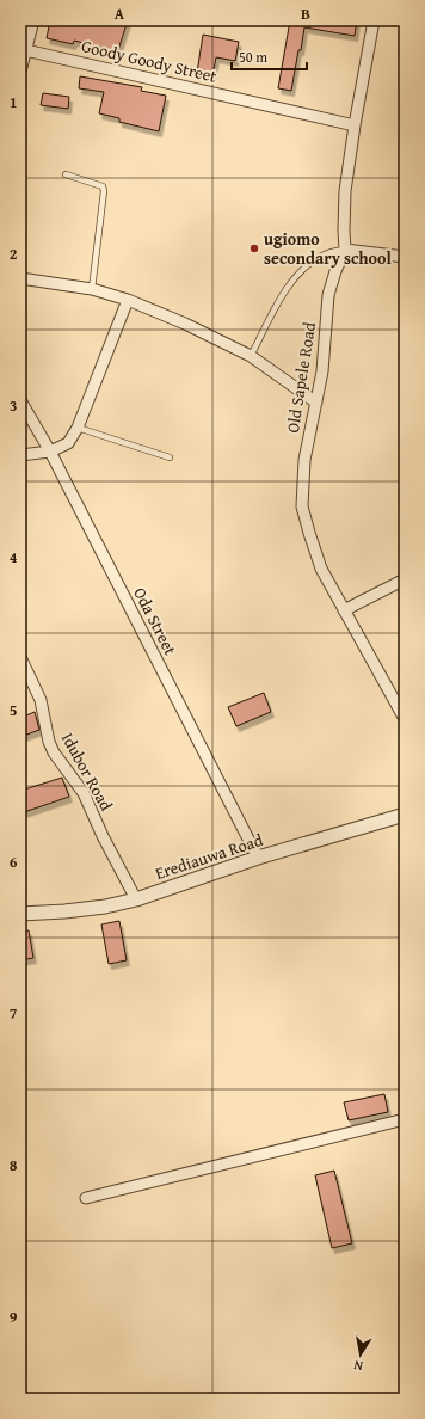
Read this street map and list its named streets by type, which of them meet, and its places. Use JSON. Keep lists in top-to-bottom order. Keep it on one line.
{"streets":{"street":["Goody Goody Street","Old Sapele Road","Oda Street","Idubor Road","Erediauwa Road"]},"crossings":[["Goody Goody Street","Old Sapele Road"],["Oda Street","Erediauwa Road"],["Idubor Road","Erediauwa Road"]],"places":["ugiomo secondary school"],"scale_bar":"50 m","north":"bottom","grid":{"columns":["A","B"],"rows":["1","2","3","4","5","6","7","8","9"]}}
